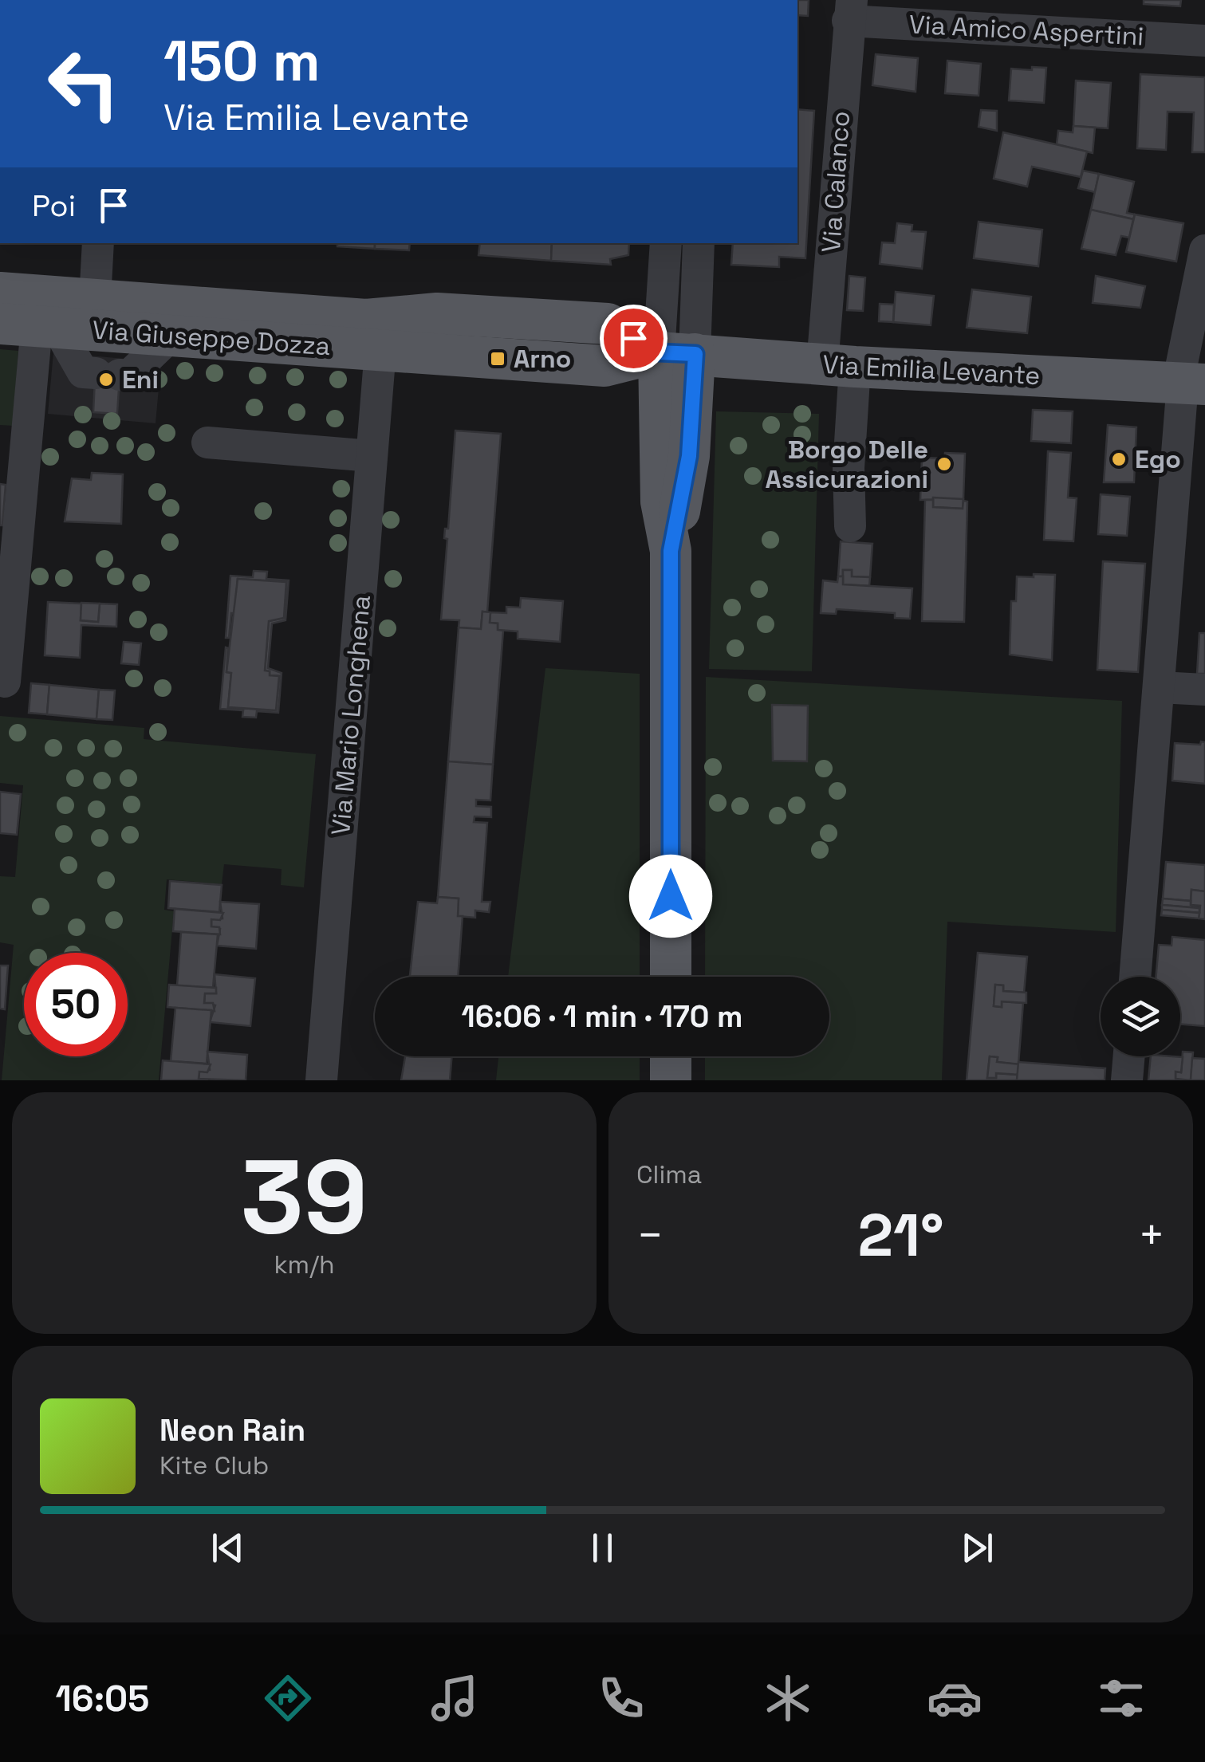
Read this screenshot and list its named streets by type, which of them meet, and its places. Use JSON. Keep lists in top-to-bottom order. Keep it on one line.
{"streets":{"main road":["Via Giuseppe Dozza","Via Emilia Levante"],"street":["Via Amico Aspertini","Via Calanco","Via Mario Longhena"]},"crossings":[["Via Amico Aspertini","Via Calanco"],["Via Calanco","Via Emilia Levante"],["Via Giuseppe Dozza","Via Emilia Levante"],["Via Giuseppe Dozza","Via Mario Longhena"]],"places":{"transit":["Arno"],"other":["Eni","Ego","Borgo Delle Assicurazioni"]},"page":{"turn":["150 m","Via Emilia Levante"],"then":"Poi","limit":"50","trip":"16:06 · 1 min · 170 m","tile":[["39","km/h"],"Clima"],"heat":["−","21°","+"],"song":["Neon Rain","Kite Club"],"tabs":"16:05"}}
